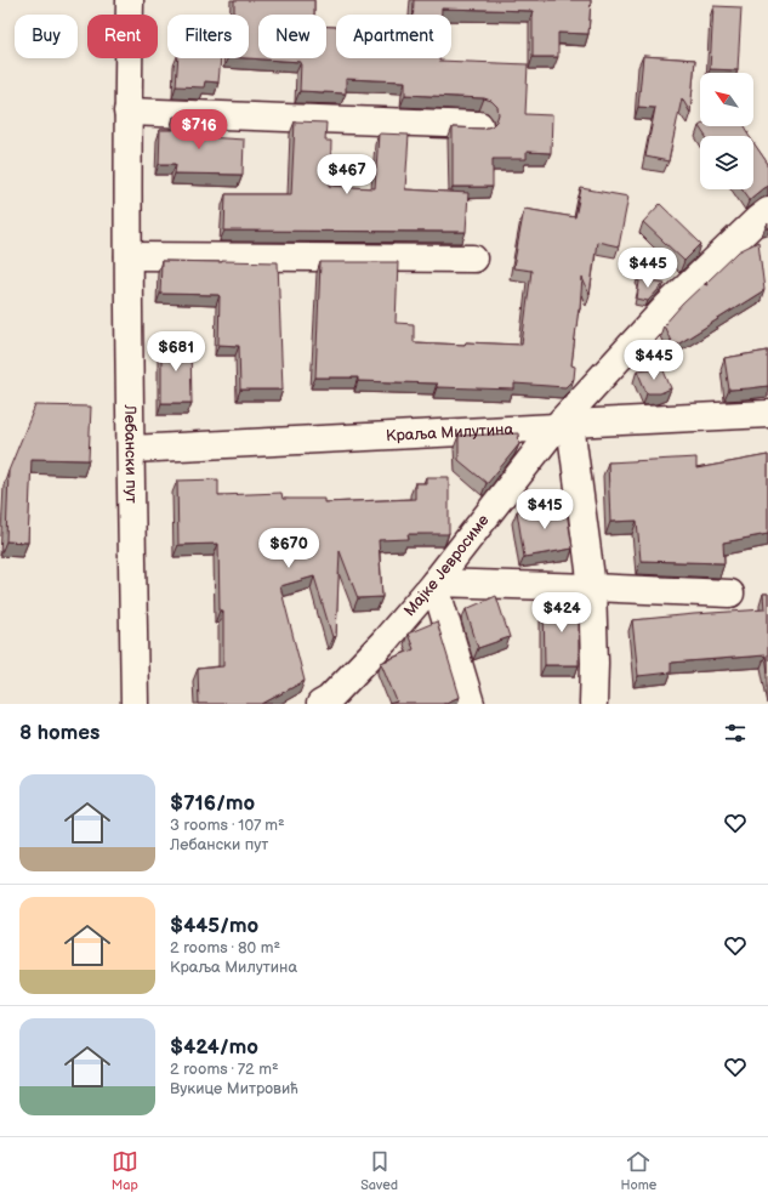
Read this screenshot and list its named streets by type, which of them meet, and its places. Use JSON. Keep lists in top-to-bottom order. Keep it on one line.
{"streets":{"street":["Краља Милутина","Лебански пут","Мајке Јевросиме"]},"crossings":[["Краља Милутина","Лебански пут"],["Краља Милутина","Мајке Јевросиме"]],"north":"top left","page":{"chip":["Buy","Rent","Filters","New","Apartment"],"price":["$716","$467","$445","$681","$445","$415","$670","$424"],"heading":"8 homes","list":[{"name":"$716/mo","note":"3 rooms · 107 m² · Лебански пут"},{"name":"$445/mo","note":"2 rooms · 80 m² · Краља Милутина"},{"name":"$424/mo","note":"2 rooms · 72 m² · Вукице Митровић"}],"tabs":["Map","Saved","Home"]}}
